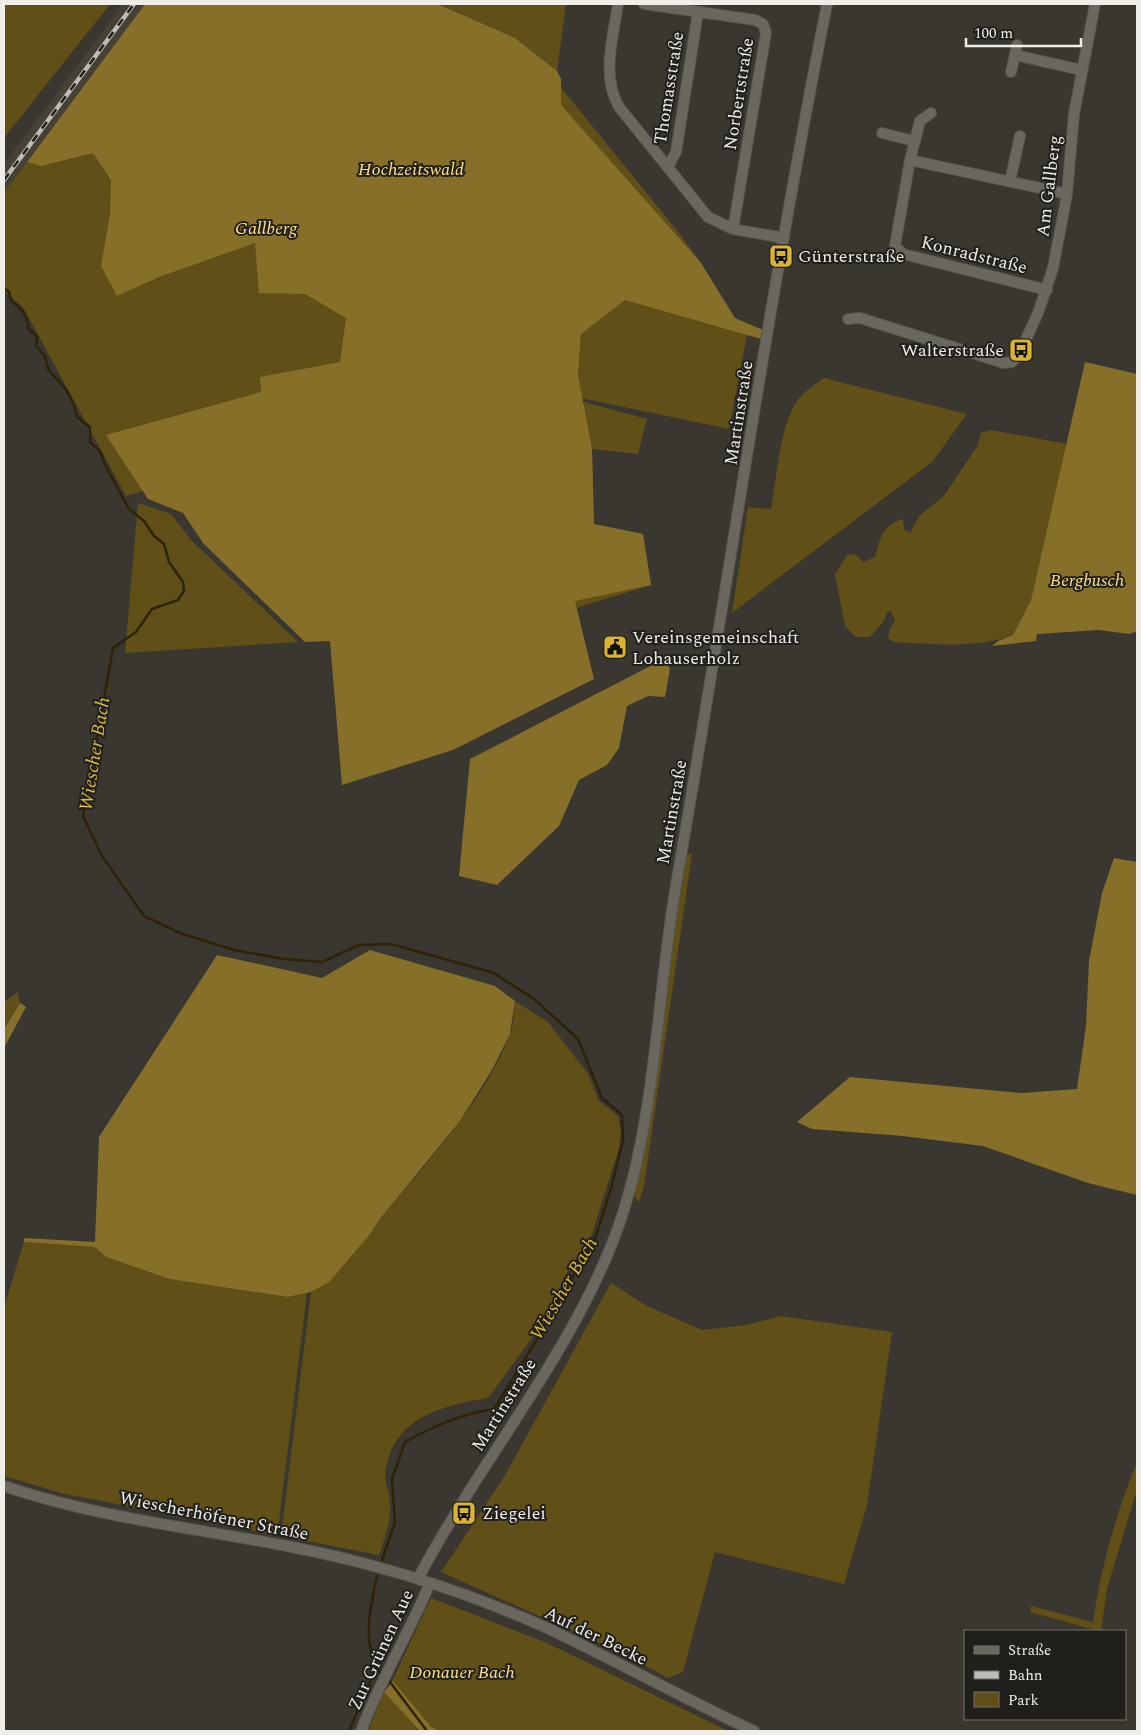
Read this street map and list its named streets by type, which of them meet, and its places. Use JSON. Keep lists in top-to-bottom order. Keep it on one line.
{"streets":{"street":["Thomasstraße","Norbertstraße","Am Gallberg","Konradstraße","Martinstraße","Wiescherhöfener Straße","Auf der Becke","Zur Grünen Aue"]},"crossings":[["Thomasstraße","Norbertstraße"],["Am Gallberg","Konradstraße"],["Martinstraße","Wiescherhöfener Straße"],["Martinstraße","Auf der Becke"],["Wiescherhöfener Straße","Auf der Becke"],["Auf der Becke","Zur Grünen Aue"]],"water":["Wiescher Bach"],"parks":["Hochzeitswald","Gallberg","Bergbusch","Donauer Bach"],"places":{"bus stop":["Günterstraße","Walterstraße","Ziegelei"],"public building":["Vereinsgemeinschaft Lohauserholz"]},"legend":["Straße","Bahn","Park"],"scale_bar":"100 m"}
